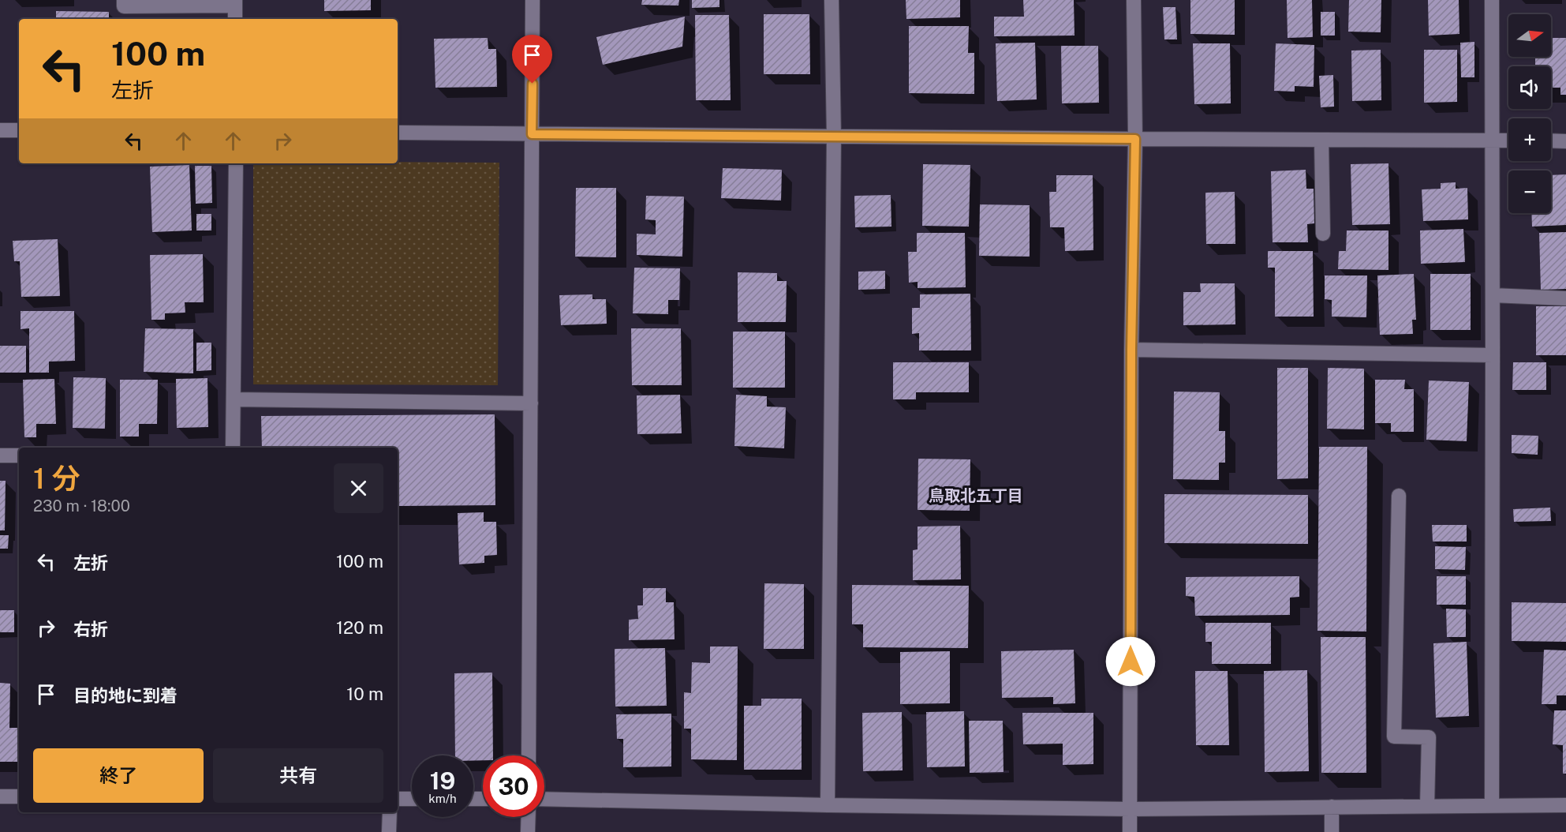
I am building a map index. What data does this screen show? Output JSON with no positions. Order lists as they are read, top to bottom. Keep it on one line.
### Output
{"districts":["鳥取北五丁目"],"north":"right","page":{"map_buttons":["+","−"],"turn":["100 m","左折"],"heading":["1 分","230 m · 18:00"],"list":[{"name":"左折","value":"100 m"},{"name":"右折","value":"120 m"},{"name":"目的地に到着","value":"10 m"}],"buttons":["終了","共有"],"speed":"19 km/h","limit":"30"}}
